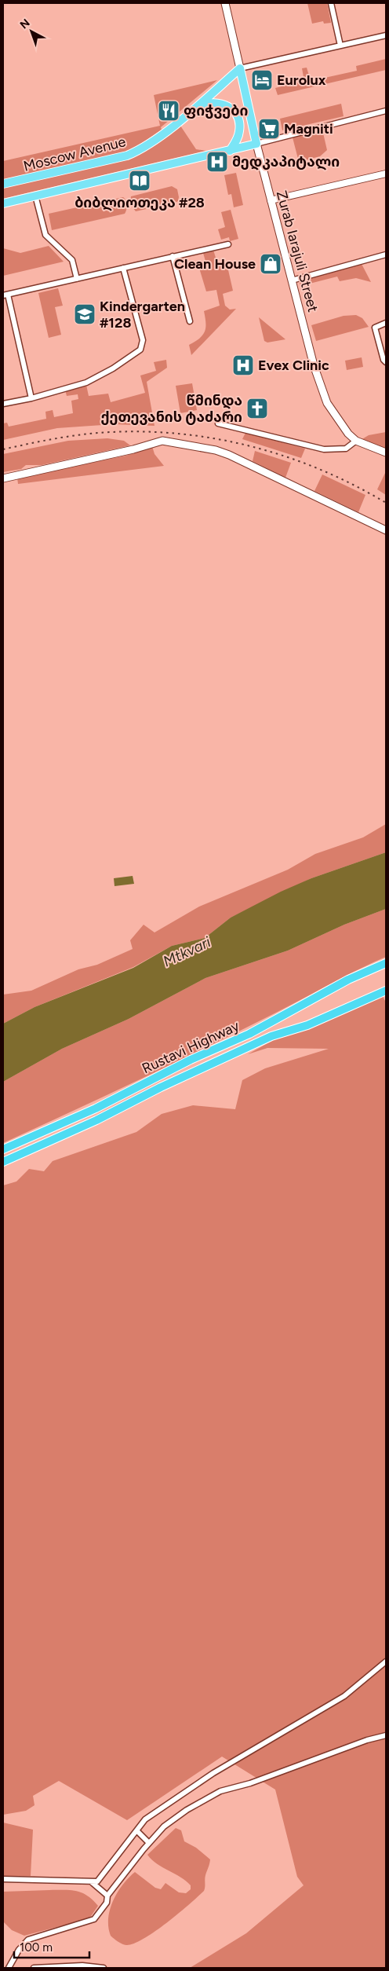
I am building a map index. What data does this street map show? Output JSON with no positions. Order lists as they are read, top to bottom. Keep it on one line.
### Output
{"streets":{"highway":["Rustavi Highway"],"main road":["Moscow Avenue","Zurab Iarajuli Street"]},"crossings":[["Moscow Avenue","Zurab Iarajuli Street"]],"water":["Mtkvari"],"places":{"hotel":["Eurolux"],"restaurant":["ფიჭვები"],"supermarket":["Magniti"],"hospital":["მედკაპიტალი","Evex Clinic"],"library":["ბიბლიოთეკა #28"],"shop":["Clean House"],"school or university":["Kindergarten #128"],"church":["წმინდა ქეთევანის ტაძარი"]},"scale_bar":"100 m","north":"top left"}
